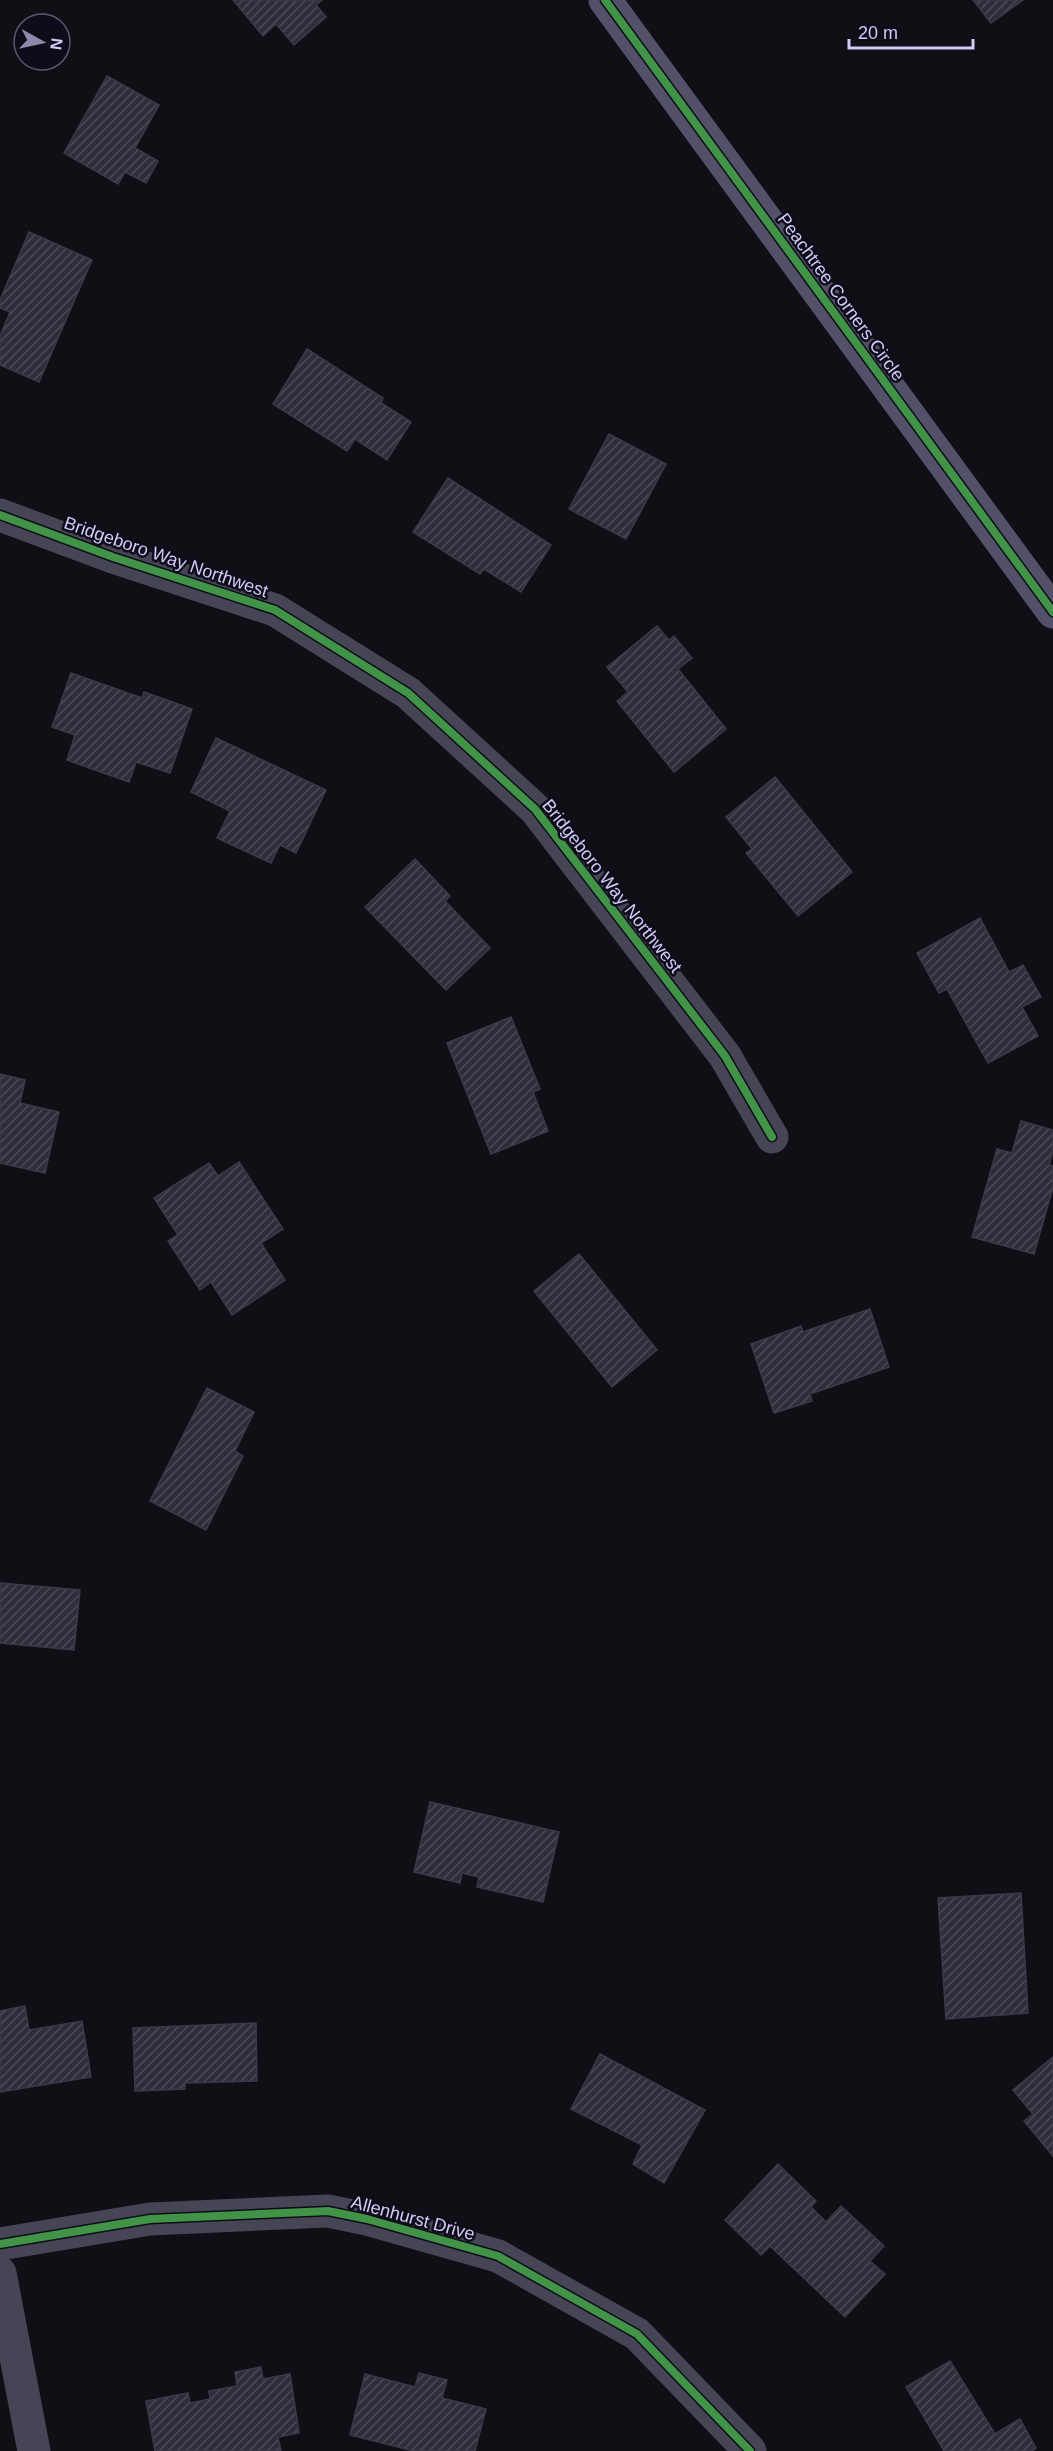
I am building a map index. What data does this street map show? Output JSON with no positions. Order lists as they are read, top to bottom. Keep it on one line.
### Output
{"streets":{"street":["Peachtree Corners Circle","Bridgeboro Way Northwest","Allenhurst Drive"]},"scale_bar":"20 m","north":"right"}
